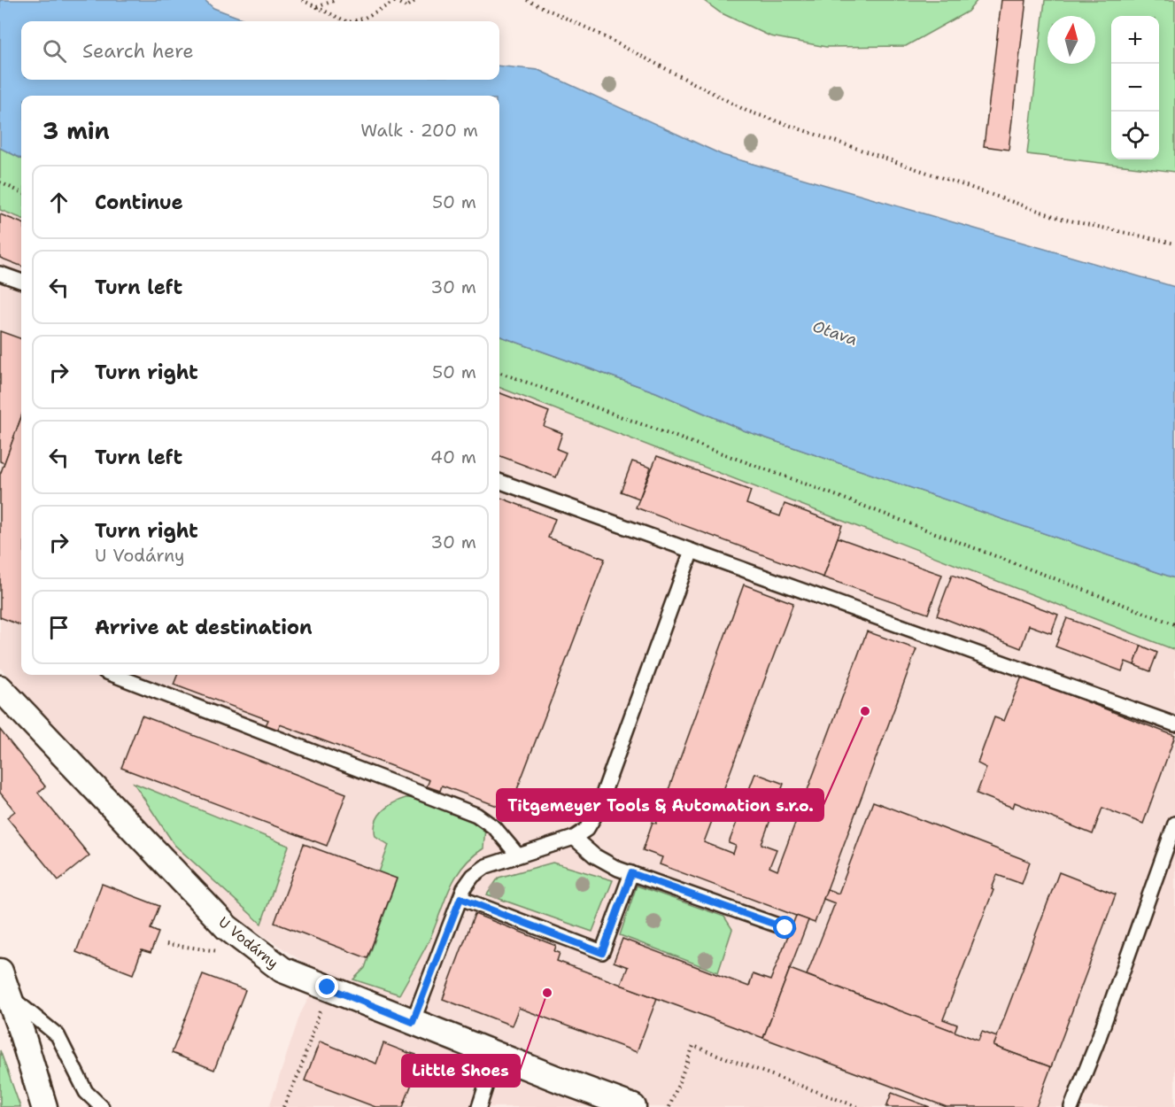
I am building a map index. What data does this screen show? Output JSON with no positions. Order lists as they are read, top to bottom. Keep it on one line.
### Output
{"streets":{"street":["U Vodárny"]},"water":["Otava"],"places":["Titgemeyer Tools & Automation s.r.o.","Little Shoes"],"north":"top","page":{"map_buttons":["+","−"],"search":"Search here","heading":["3 min","Walk · 200 m"],"list":[["Continue","50 m"],["Turn left","30 m"],["Turn right","50 m"],["Turn left","40 m"],["Turn right","U Vodárny","30 m"],"Arrive at destination"]}}
